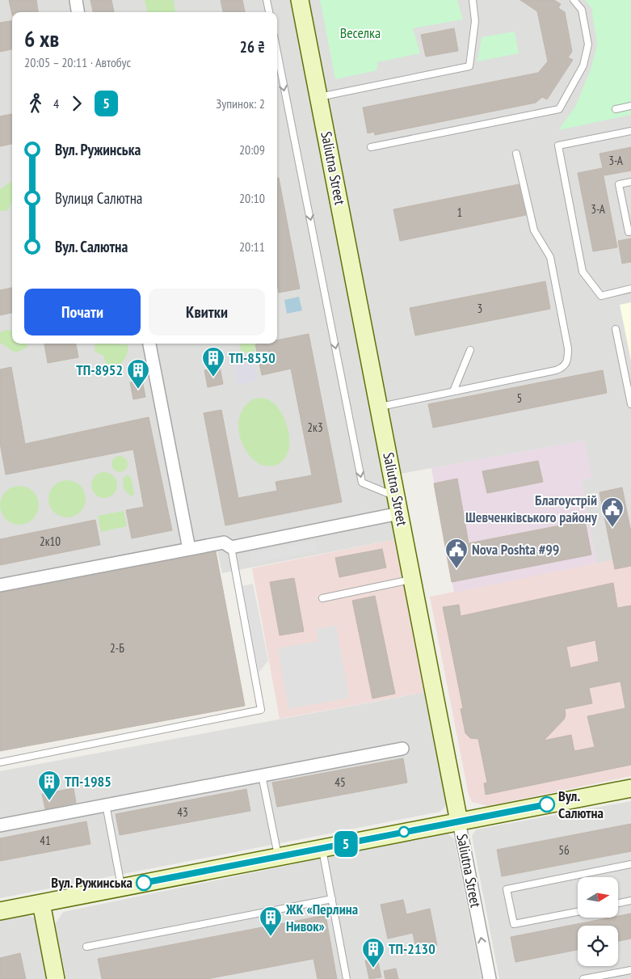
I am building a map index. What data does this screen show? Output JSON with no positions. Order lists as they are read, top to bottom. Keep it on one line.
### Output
{"streets":{"street":["Saliutna Street"]},"parks":["Веселка"],"places":{"building":["ТП-8550","ТП-8952","ТП-1985","ЖК «Перлина Нивок»","ТП-2130"],"public building":["Благоустрій Шевченківського району","Nova Poshta #99"],"other":["Вул. Салютна","Вул. Ружинська"]},"lines":["bus line 5"],"house_numbers":["3-А","3-А","1","3","5","2к3","2к10","2-Б","45","43","41","56"],"north":"right","page":{"on_map":"5","heading":["6 хв","20:05 – 20:11 · Автобус","26 ₴"],"legs":["4","5","Зупинок: 2"],"list":[{"name":"Вул. Ружинська","value":"20:09"},{"name":"Вулиця Салютна","value":"20:10"},{"name":"Вул. Салютна","value":"20:11"}],"buttons":["Почати","Квитки"]}}
